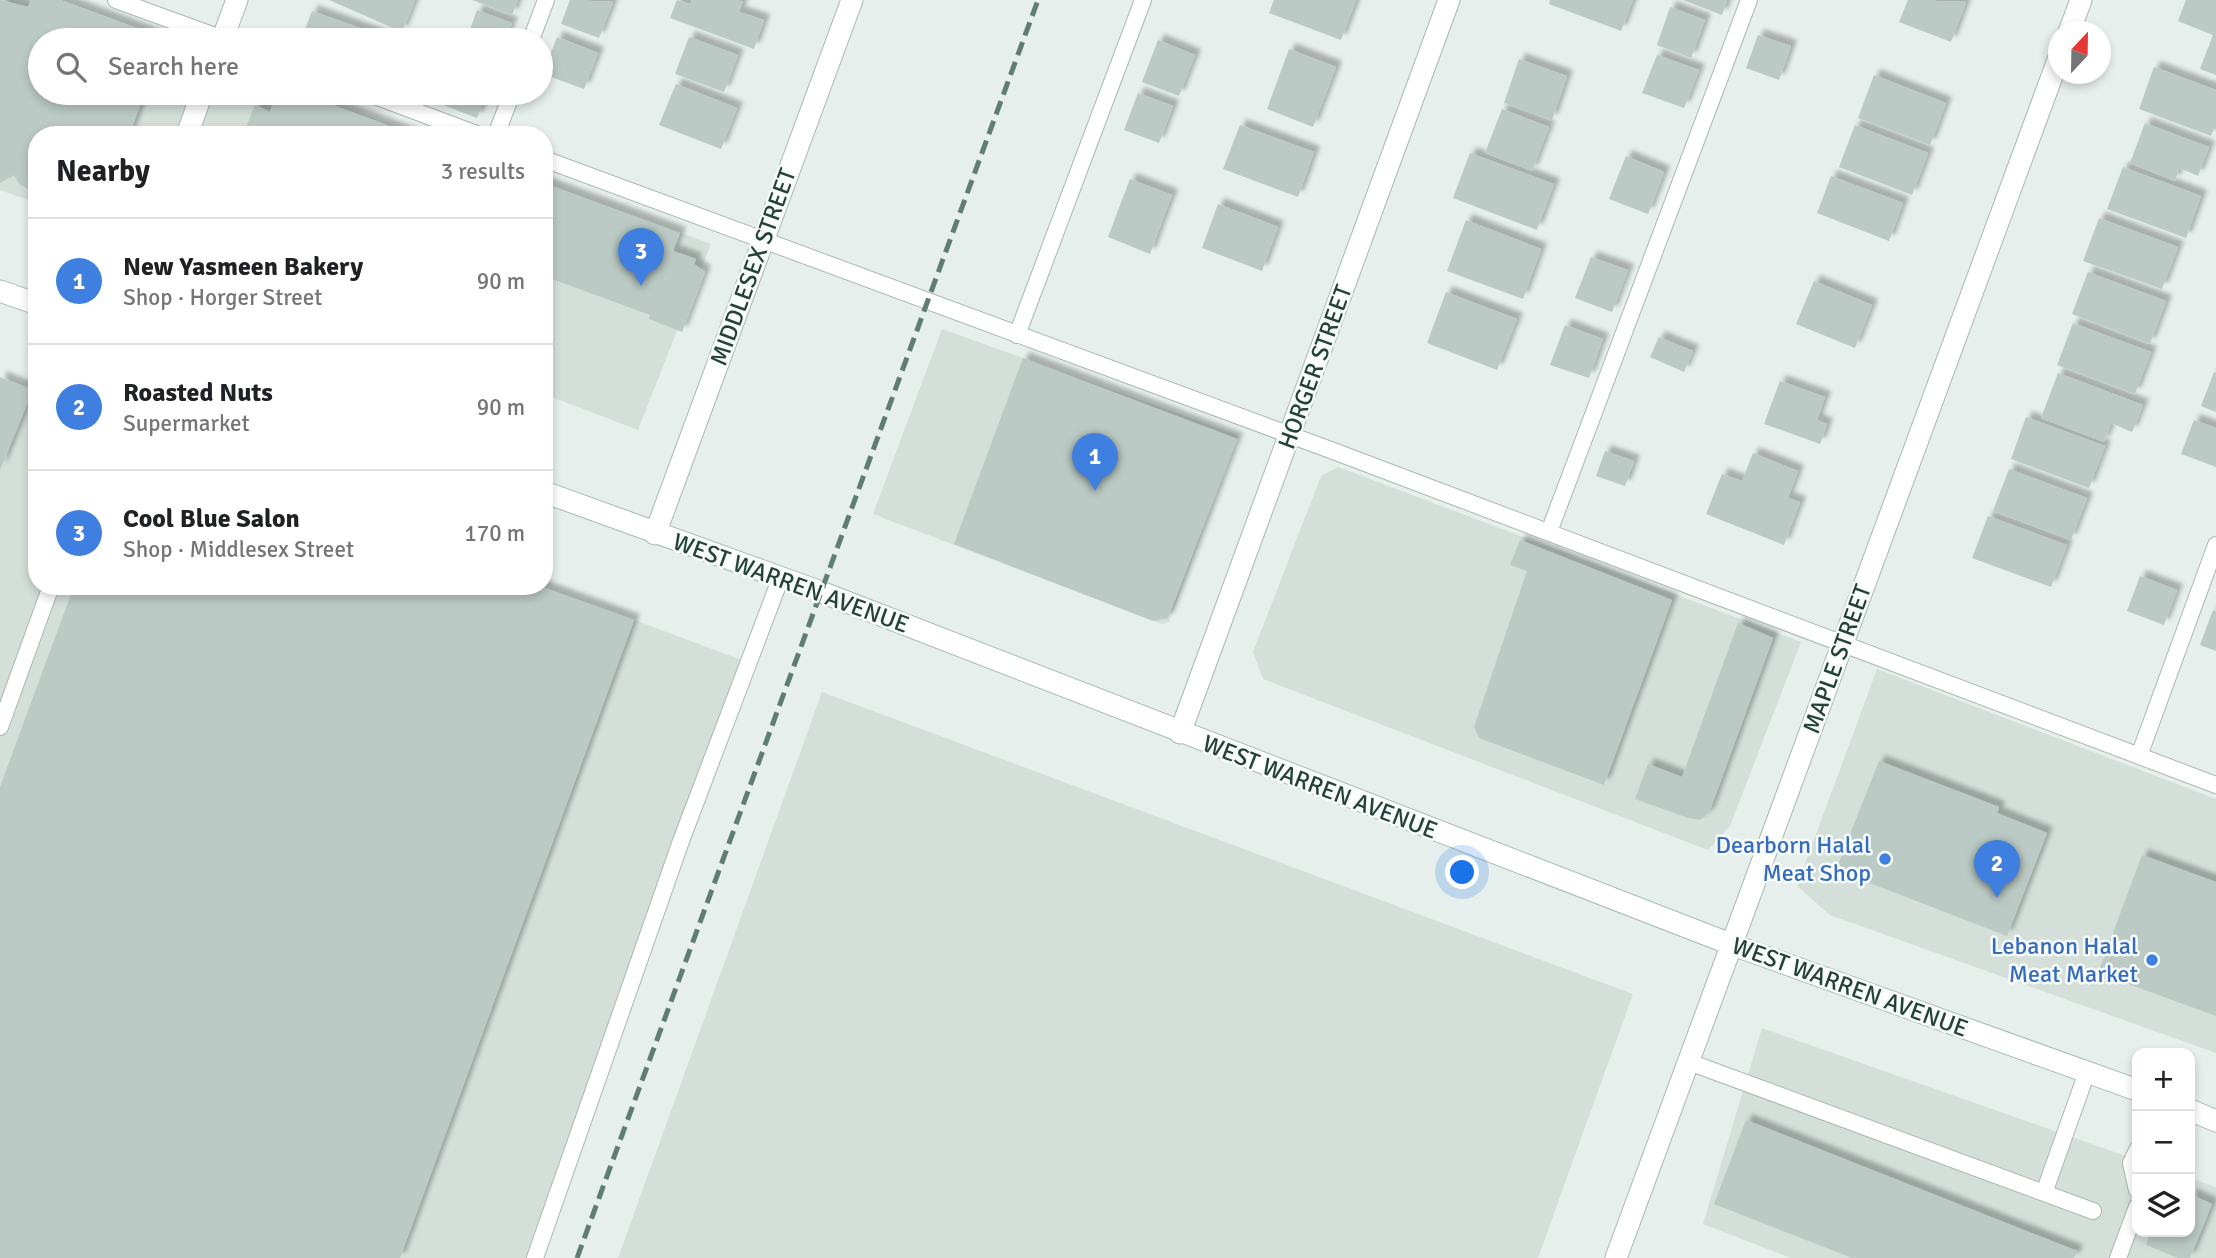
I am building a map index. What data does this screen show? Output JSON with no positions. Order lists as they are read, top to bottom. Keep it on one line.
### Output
{"streets":{"street":["MIDDLESEX STREET","HORGER STREET","WEST WARREN AVENUE","MAPLE STREET"]},"crossings":[["MIDDLESEX STREET","WEST WARREN AVENUE"],["HORGER STREET","WEST WARREN AVENUE"],["WEST WARREN AVENUE","MAPLE STREET"]],"places":["Dearborn Halal Meat Shop","Lebanon Halal Meat Market"],"north":"top","page":{"search":"Search here","heading":["Nearby","3 results"],"list":[{"mark":"1","name":"New Yasmeen Bakery","note":"Shop · Horger Street","value":"90 m"},{"mark":"2","name":"Roasted Nuts","note":"Supermarket","value":"90 m"},{"mark":"3","name":"Cool Blue Salon","note":"Shop · Middlesex Street","value":"170 m"}],"pins":["3","1","2"],"map_buttons":["+","−"]}}
